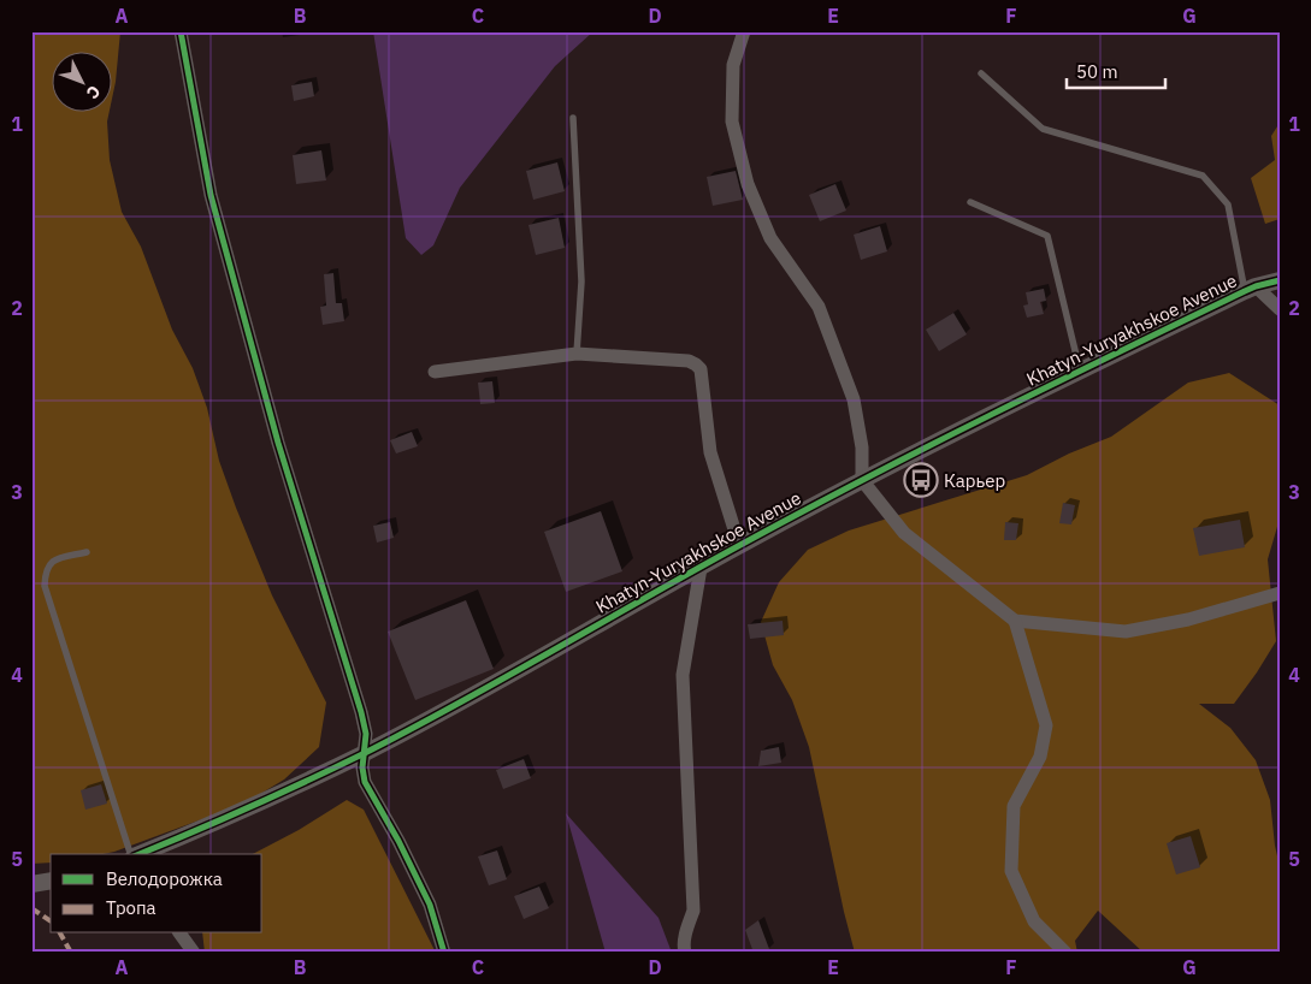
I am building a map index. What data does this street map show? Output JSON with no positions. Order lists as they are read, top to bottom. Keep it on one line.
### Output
{"streets":{"street":["Khatyn-Yuryakhskoe Avenue"]},"places":{"bus stop":["Карьер"]},"legend":["Велодорожка","Тропа"],"scale_bar":"50 m","north":"bottom right","grid":{"columns":["A","B","C","D","E","F","G"],"rows":["1","2","3","4","5"]}}
